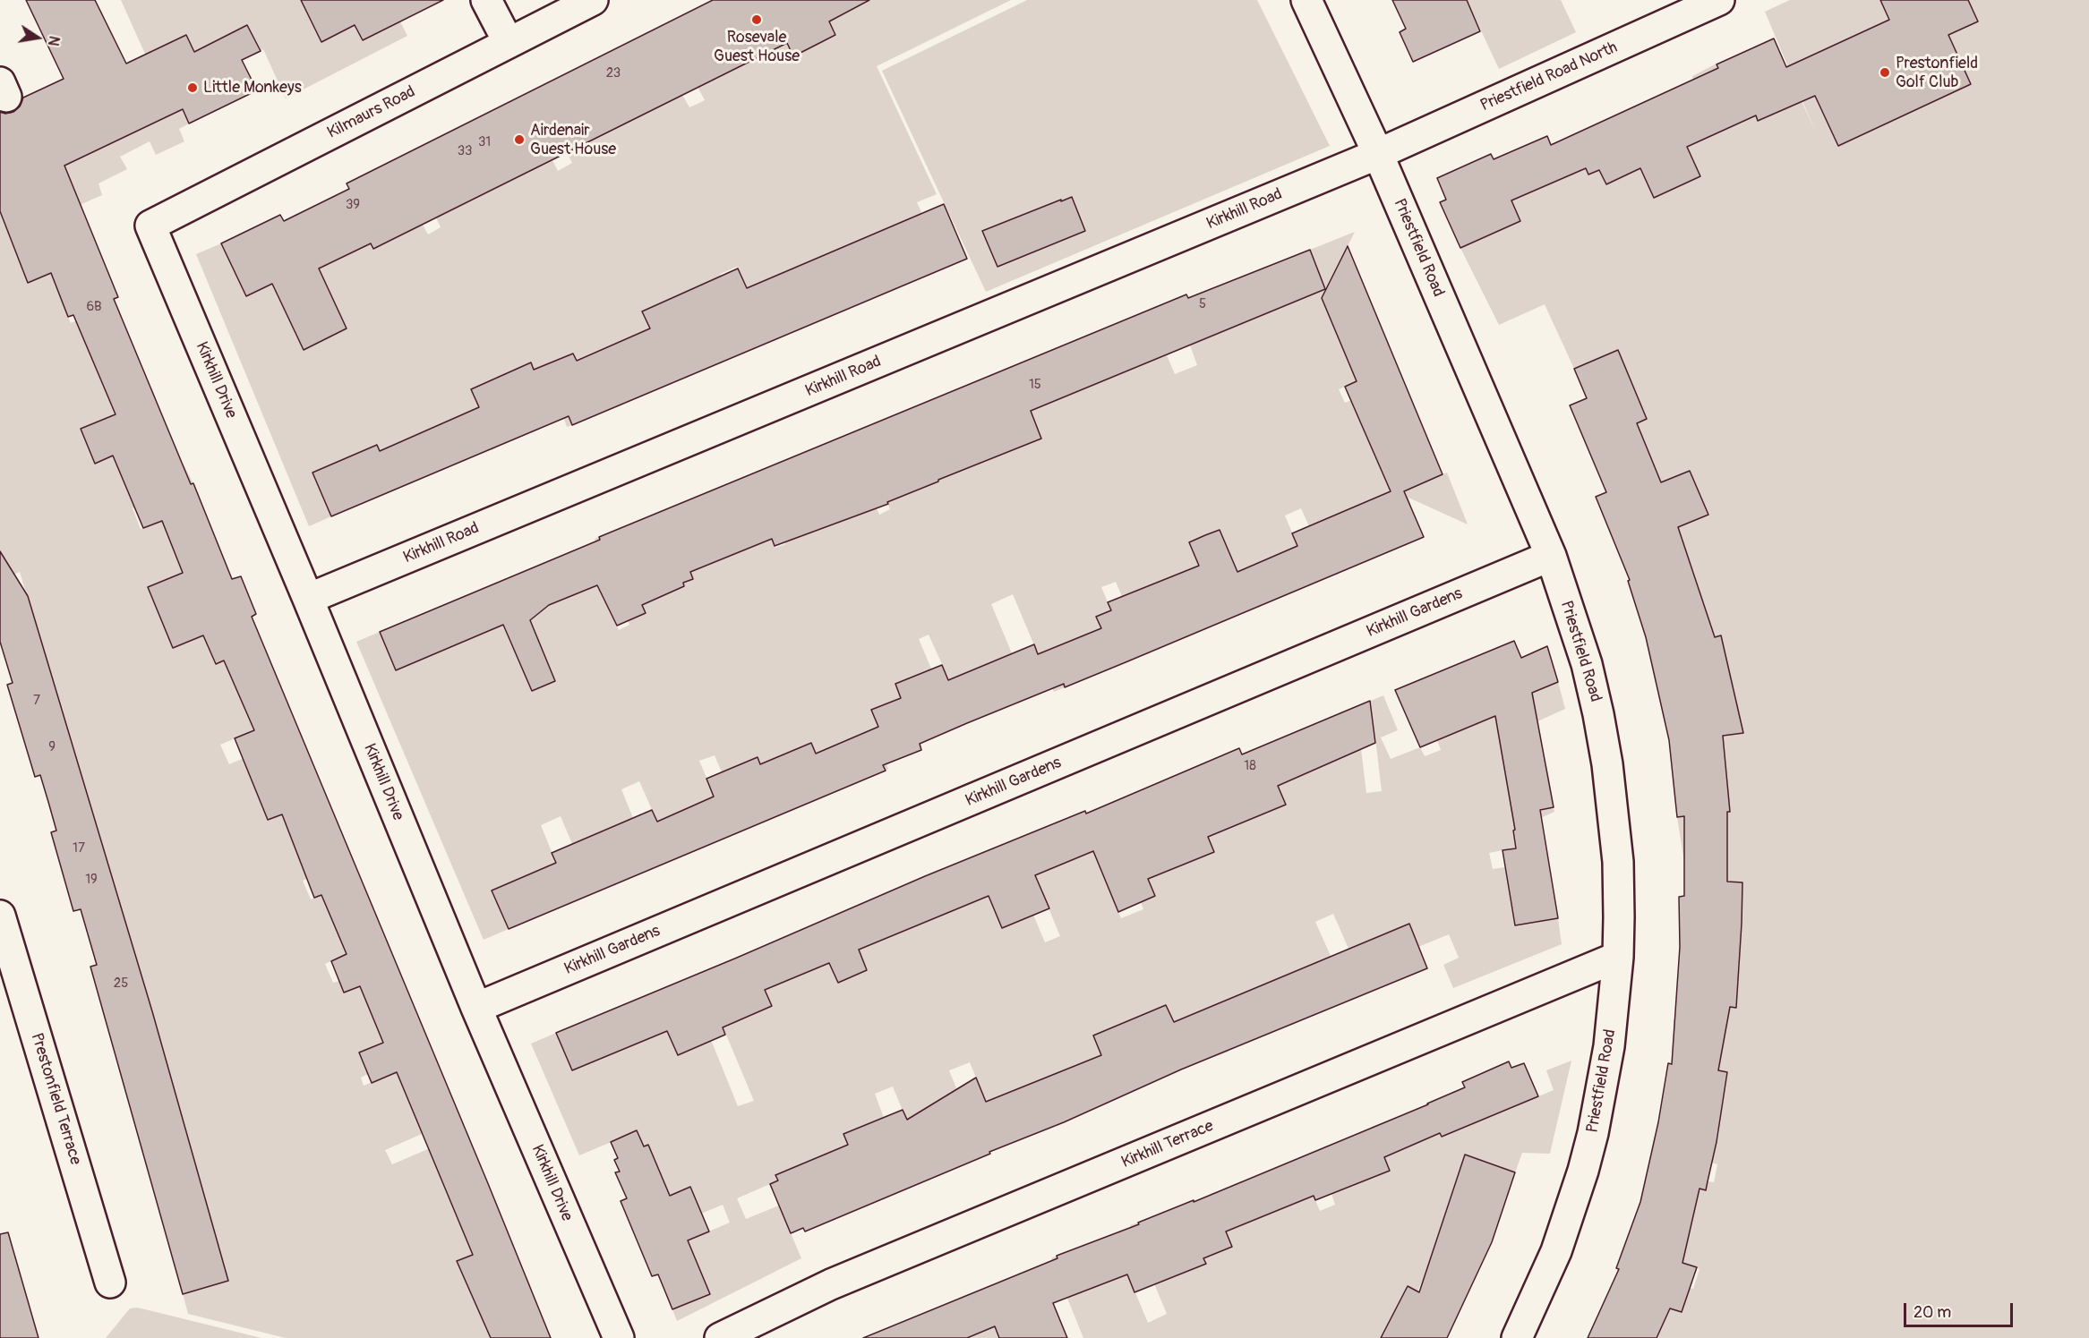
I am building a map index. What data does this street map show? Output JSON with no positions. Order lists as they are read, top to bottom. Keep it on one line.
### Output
{"streets":{"street":["Priestfield Road North","Kilmaurs Road","Kirkhill Road","Priestfield Road","Kirkhill Drive","Kirkhill Gardens","Prestonfield Terrace","Kirkhill Terrace"]},"crossings":[["Priestfield Road North","Kirkhill Road"],["Priestfield Road North","Priestfield Road"],["Kilmaurs Road","Kirkhill Drive"],["Kirkhill Road","Priestfield Road"],["Kirkhill Road","Kirkhill Drive"],["Priestfield Road","Kirkhill Gardens"],["Priestfield Road","Kirkhill Terrace"],["Kirkhill Drive","Kirkhill Gardens"]],"places":["Rosevale Guest House","Prestonfield Golf Club","Little Monkeys","Airdenair Guest House"],"house_numbers":["23","31","33","39","5","6B","15","7","9","18","17","19","25"],"scale_bar":"20 m","north":"right"}
